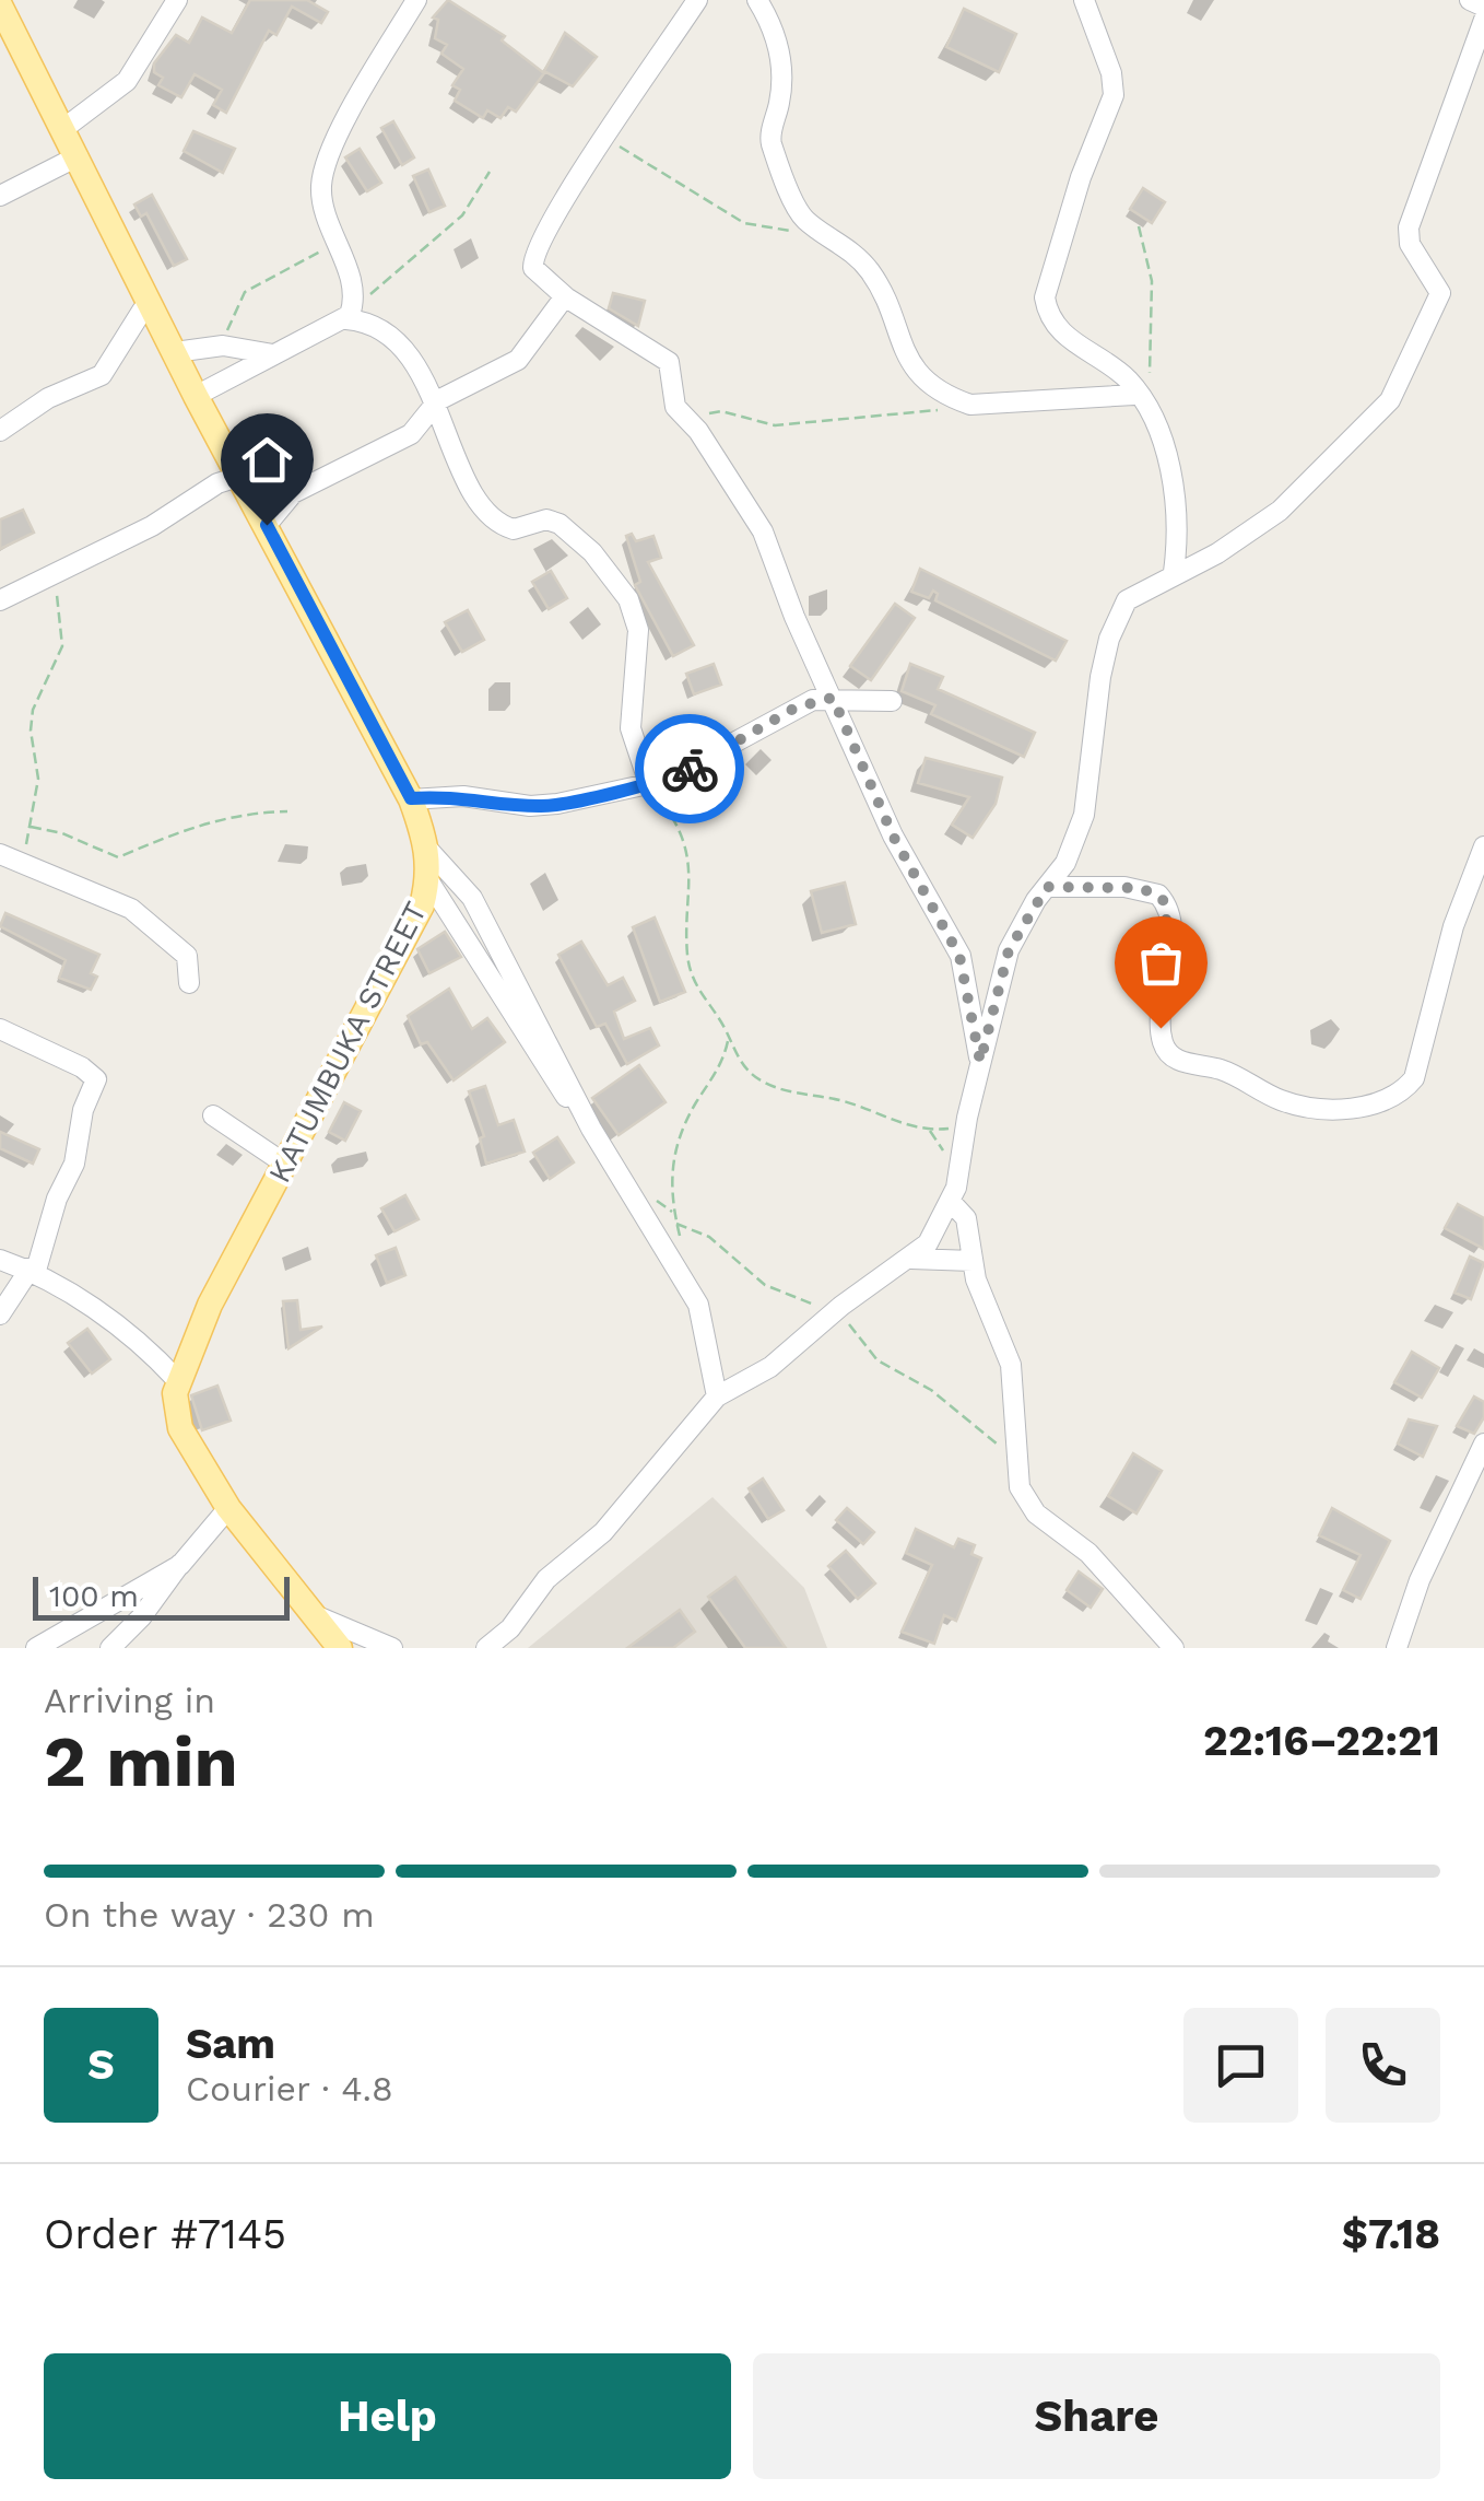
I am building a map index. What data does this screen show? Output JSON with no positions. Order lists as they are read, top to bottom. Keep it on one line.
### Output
{"streets":{"main road":["KATUMBUKA STREET"]},"scale_bar":"100 m","page":{"scale":"100 m","heading":["2 min","Arriving in","22:16–22:21"],"panel":["Sam","Courier · 4.8","Order #7145","$7.18"],"bar":"On the way · 230 m","round":"S","buttons":["Help","Share"]}}
